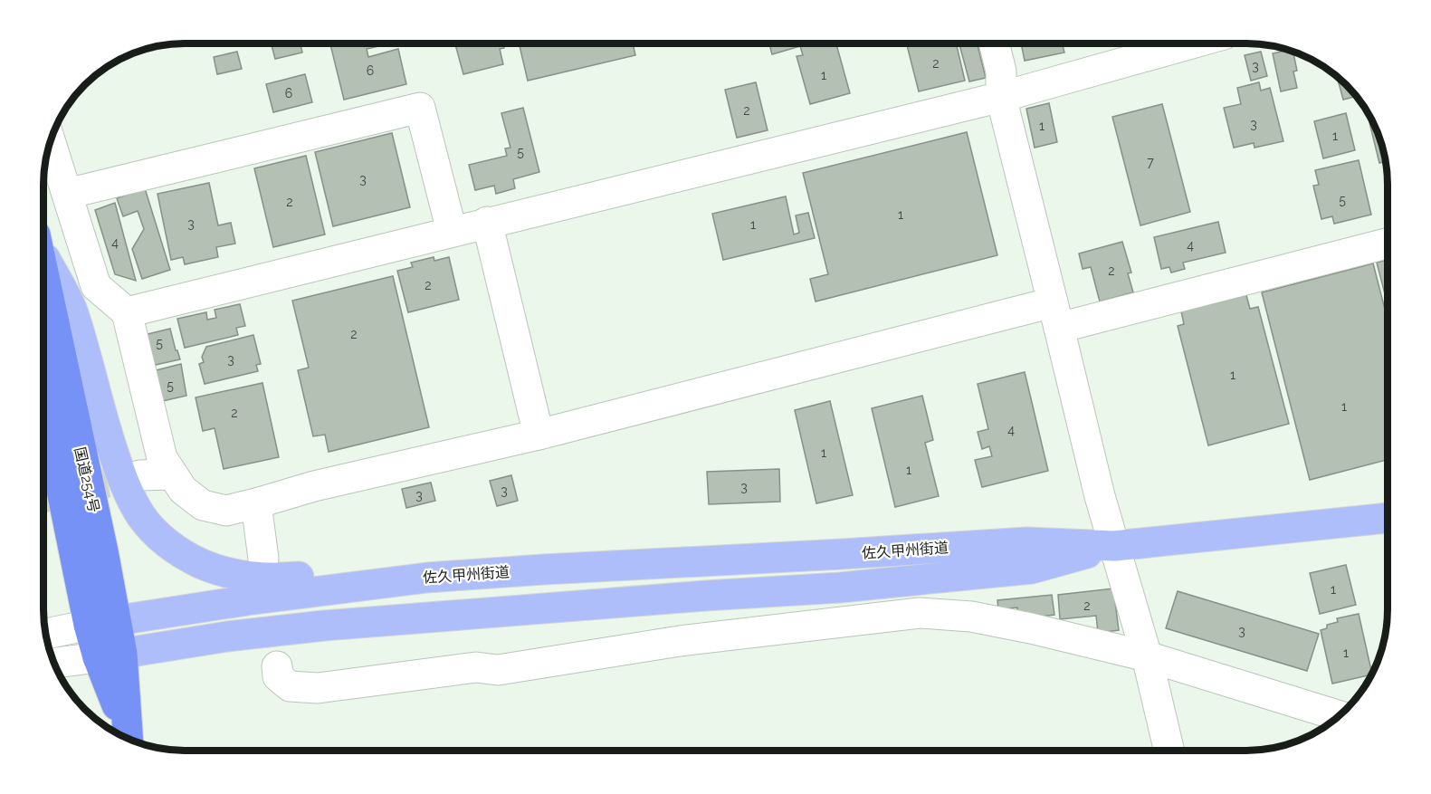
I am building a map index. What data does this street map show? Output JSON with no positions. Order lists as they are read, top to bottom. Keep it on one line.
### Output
{"streets":{"highway":["国道254号"],"main road":["佐久甲州街道"]},"crossings":[["国道254号","佐久甲州街道"]],"house_numbers":["2","3","6","1","6","2","3","1","1","5","7","3","5","2","1","3","1","4","4","2","2","2","5","3","1","5","1","2","4","1","1","3","3","3","1","2","3","1"]}
